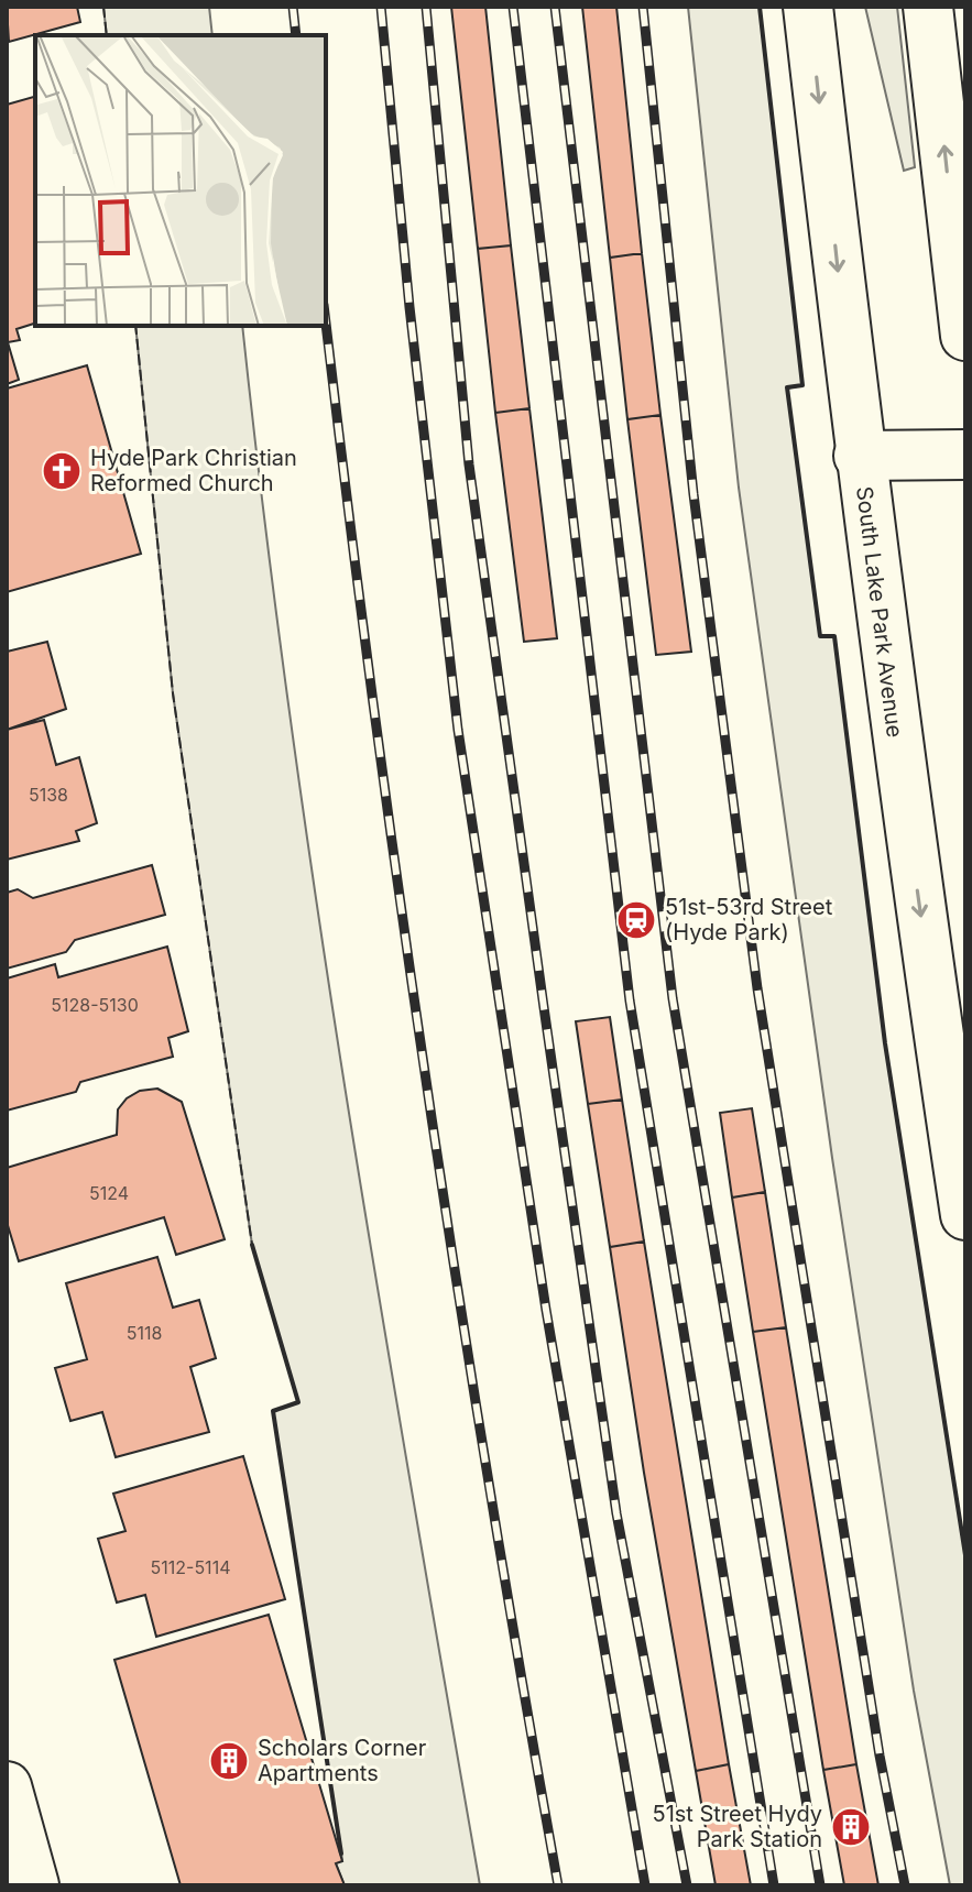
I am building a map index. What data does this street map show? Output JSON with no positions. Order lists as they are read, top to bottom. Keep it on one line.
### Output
{"streets":{"main road":["South Lake Park Avenue"]},"one_way":["South Lake Park Avenue"],"places":{"church":["Hyde Park Christian Reformed Church"],"station":["51st-53rd Street (Hyde Park)"],"building":["Scholars Corner Apartments","51st Street Hydy Park Station"]},"house_numbers":["5138","5128-5130","5124","5118","5112-5114"]}
